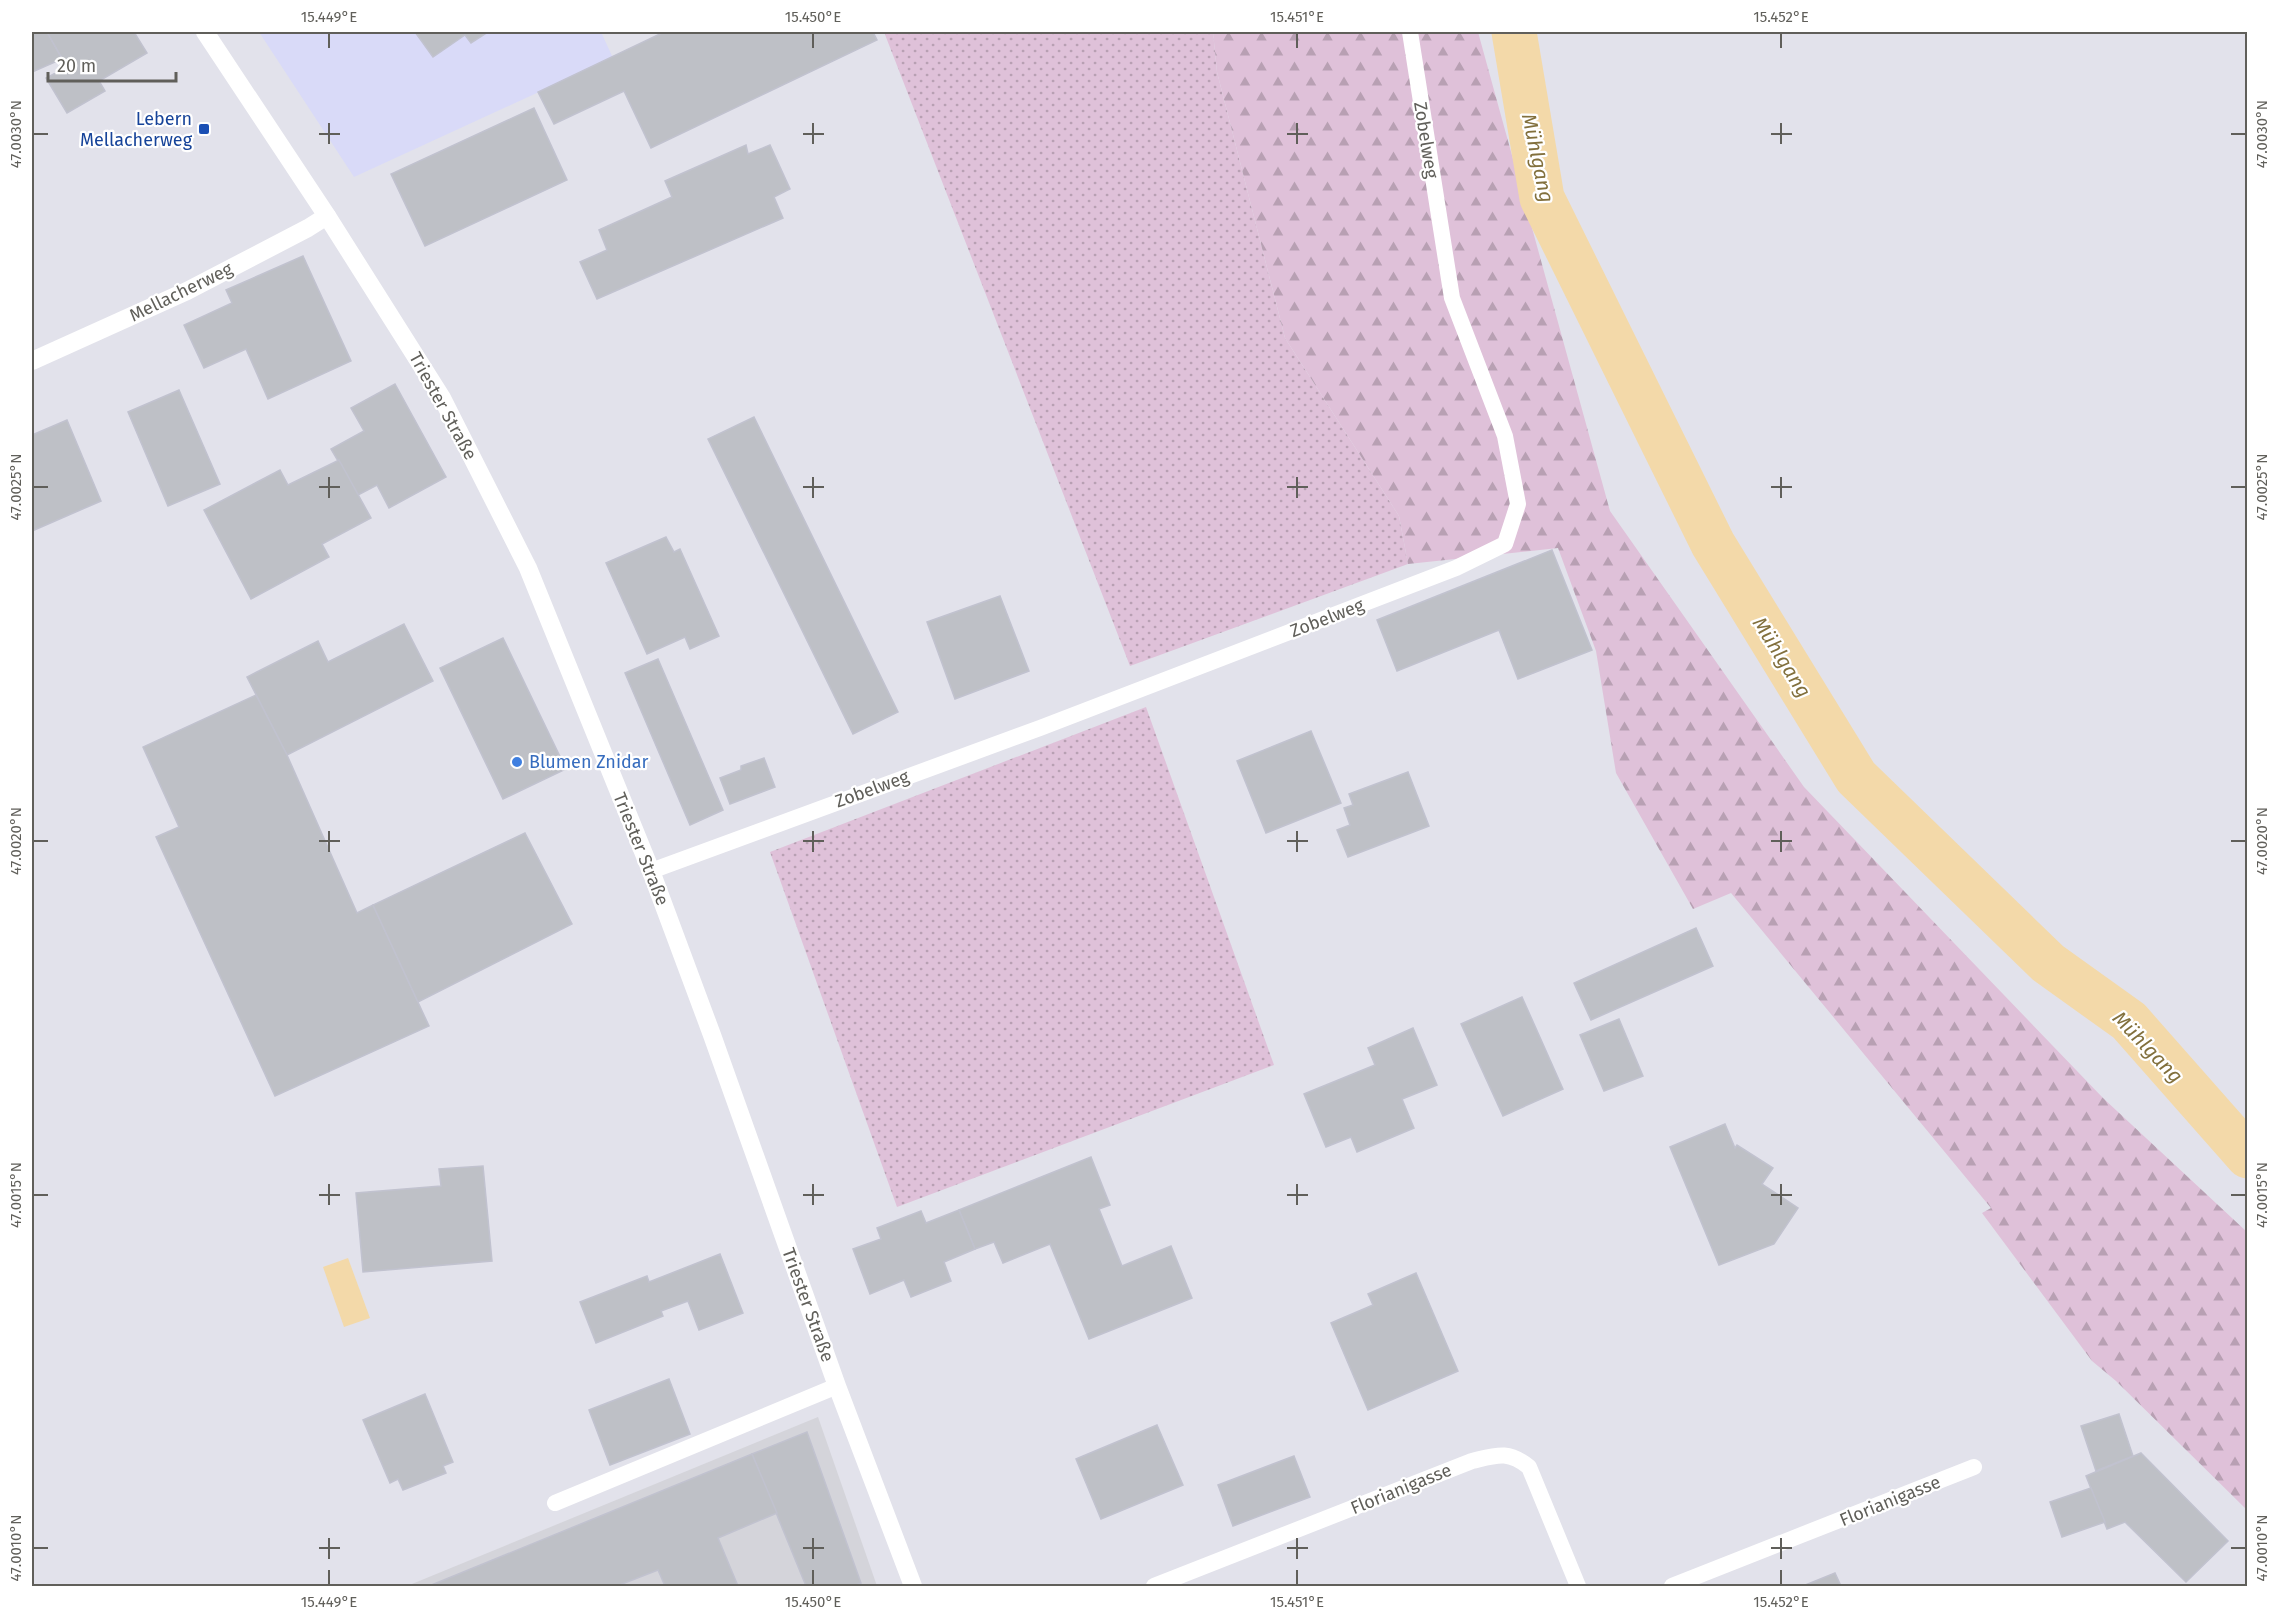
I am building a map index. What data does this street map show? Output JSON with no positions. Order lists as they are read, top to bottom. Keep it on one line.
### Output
{"streets":{"main road":["Mellacherweg","Triester Straße"],"lane":["Zobelweg","Florianigasse"]},"crossings":[["Zobelweg","Triester Straße"],["Mellacherweg","Triester Straße"]],"water":["Mühlgang"],"places":{"transit":["Lebern Mellacherweg"],"other":["Blumen Znidar"]},"scale_bar":"20 m","coordinates":["15.449°E","15.450°E","15.451°E","15.452°E","47.0030°N","47.0025°N","47.0020°N","47.0015°N","47.0010°N"]}
